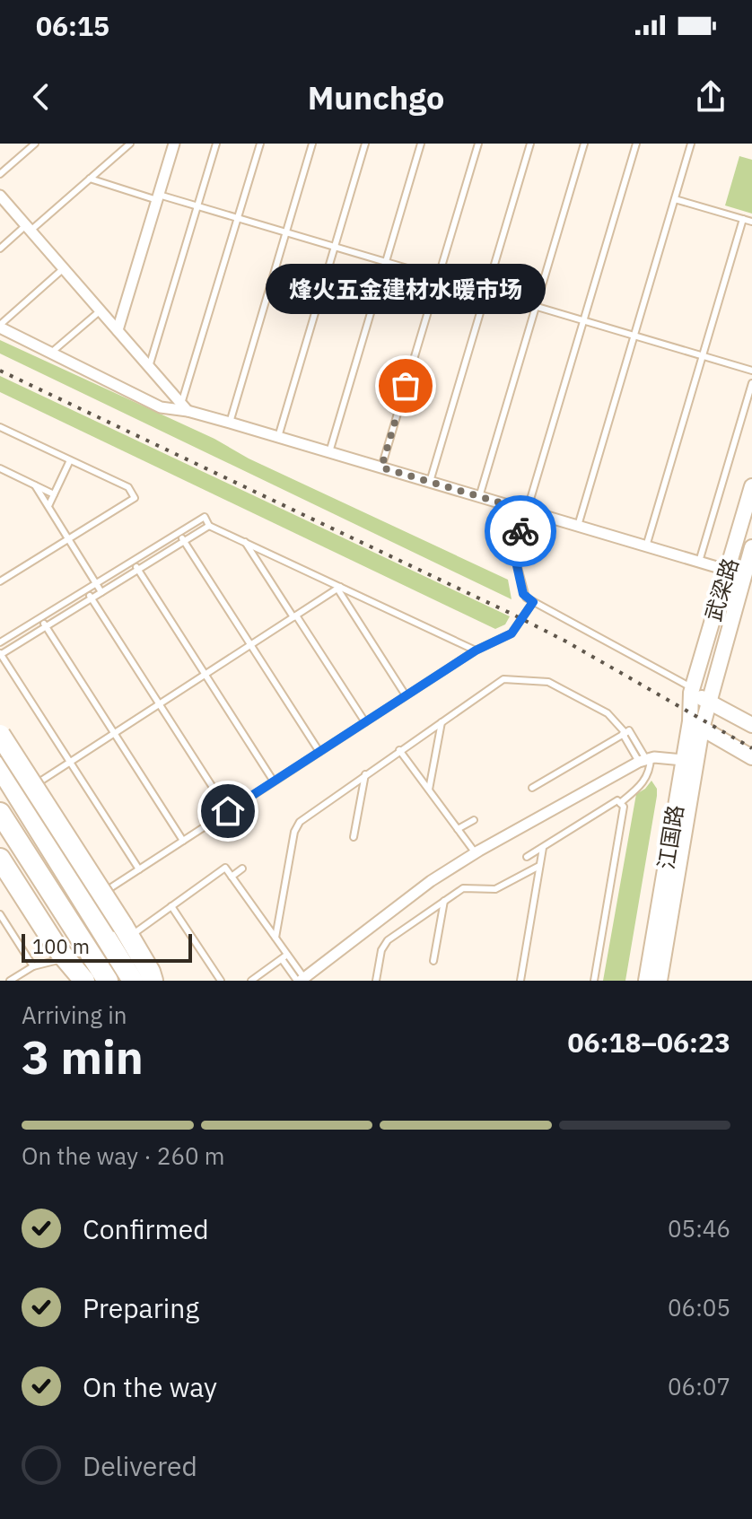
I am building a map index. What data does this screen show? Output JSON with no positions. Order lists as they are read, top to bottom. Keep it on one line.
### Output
{"streets":{"main road":["武梁路","江国路"]},"crossings":[["武梁路","江国路"]],"places":["烽火五金建材水暖市场"],"scale_bar":"100 m","page":{"status":"06:15","header":"Munchgo","bubble":"烽火五金建材水暖市场","scale":"100 m","heading":["3 min","Arriving in","06:18–06:23"],"bar":"On the way · 260 m","list":[["Confirmed","05:46"],["Preparing","06:05"],["On the way","06:07"],"Delivered"]}}
